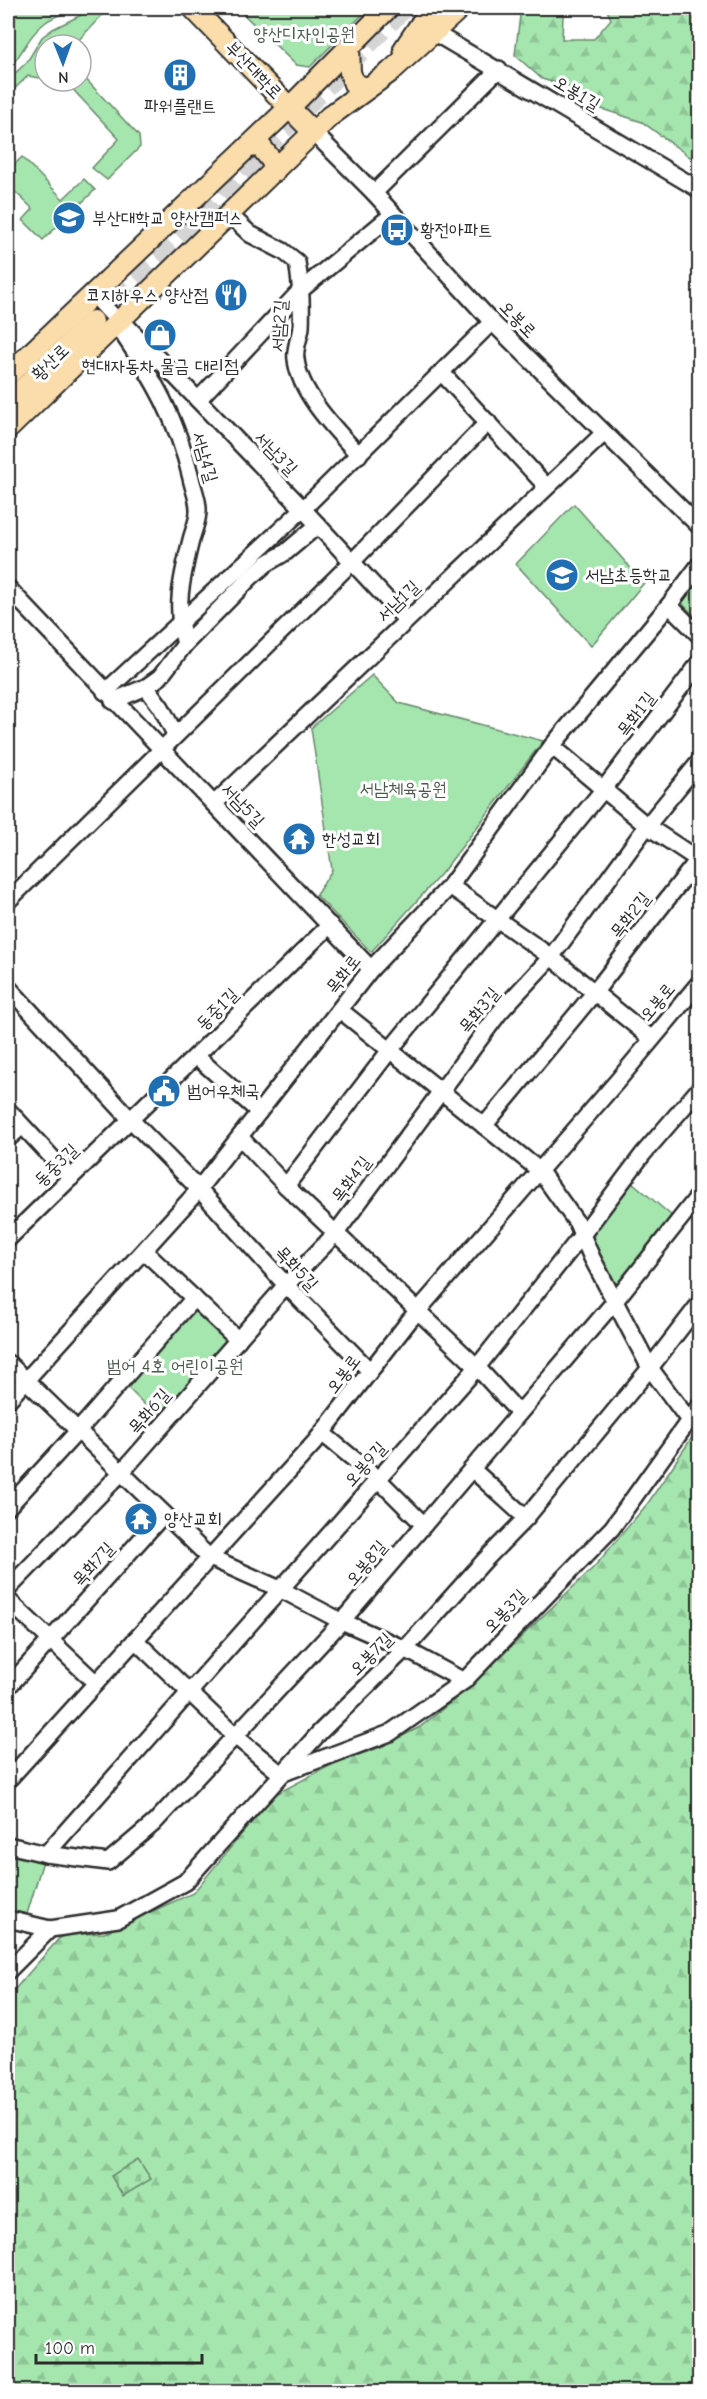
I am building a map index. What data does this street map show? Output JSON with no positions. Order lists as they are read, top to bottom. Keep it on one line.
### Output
{"streets":{"main road":["부산대학로","황산로"],"street":["오봉1길","오봉로","서남2길","서남3길","서남4길","서남1길","목화1길","서남5길","목화2길","목화로","동중1길","목화3길","동중3길","목화4길","목화5길","목화6길","오봉9길","오봉8길","목화7길","오봉3길","오봉7길"]},"crossings":[["부산대학로","오봉로"],["오봉로","서남1길"],["오봉로","목화5길"],["황산로","서남3길"],["황산로","서남4길"],["서남3길","서남4길"],["서남3길","서남1길"],["서남1길","서남5길"],["목화1길","목화2길"],["서남5길","목화로"],["서남5길","동중1길"],["목화2길","목화로"],["목화로","목화5길"],["동중1길","동중3길"],["목화3길","목화4길"],["목화4길","목화5길"],["목화4길","목화6길"],["목화5길","목화6길"],["오봉9길","오봉8길"],["오봉3길","오봉7길"]],"parks":["양산디자인공원","서남체육공원","범어 4호 어린이공원"],"places":{"building":["파워플랜트"],"school or university":["부산대학교 양산캠퍼스","서남초등학교"],"bus stop":["황전아파트"],"restaurant":["코지하우스 양산점"],"shop":["현대자동차 물금 대리점"],"temple":["한성교회","양산교회"],"public building":["범어우체국"]},"scale_bar":"100 m","north":"bottom"}
